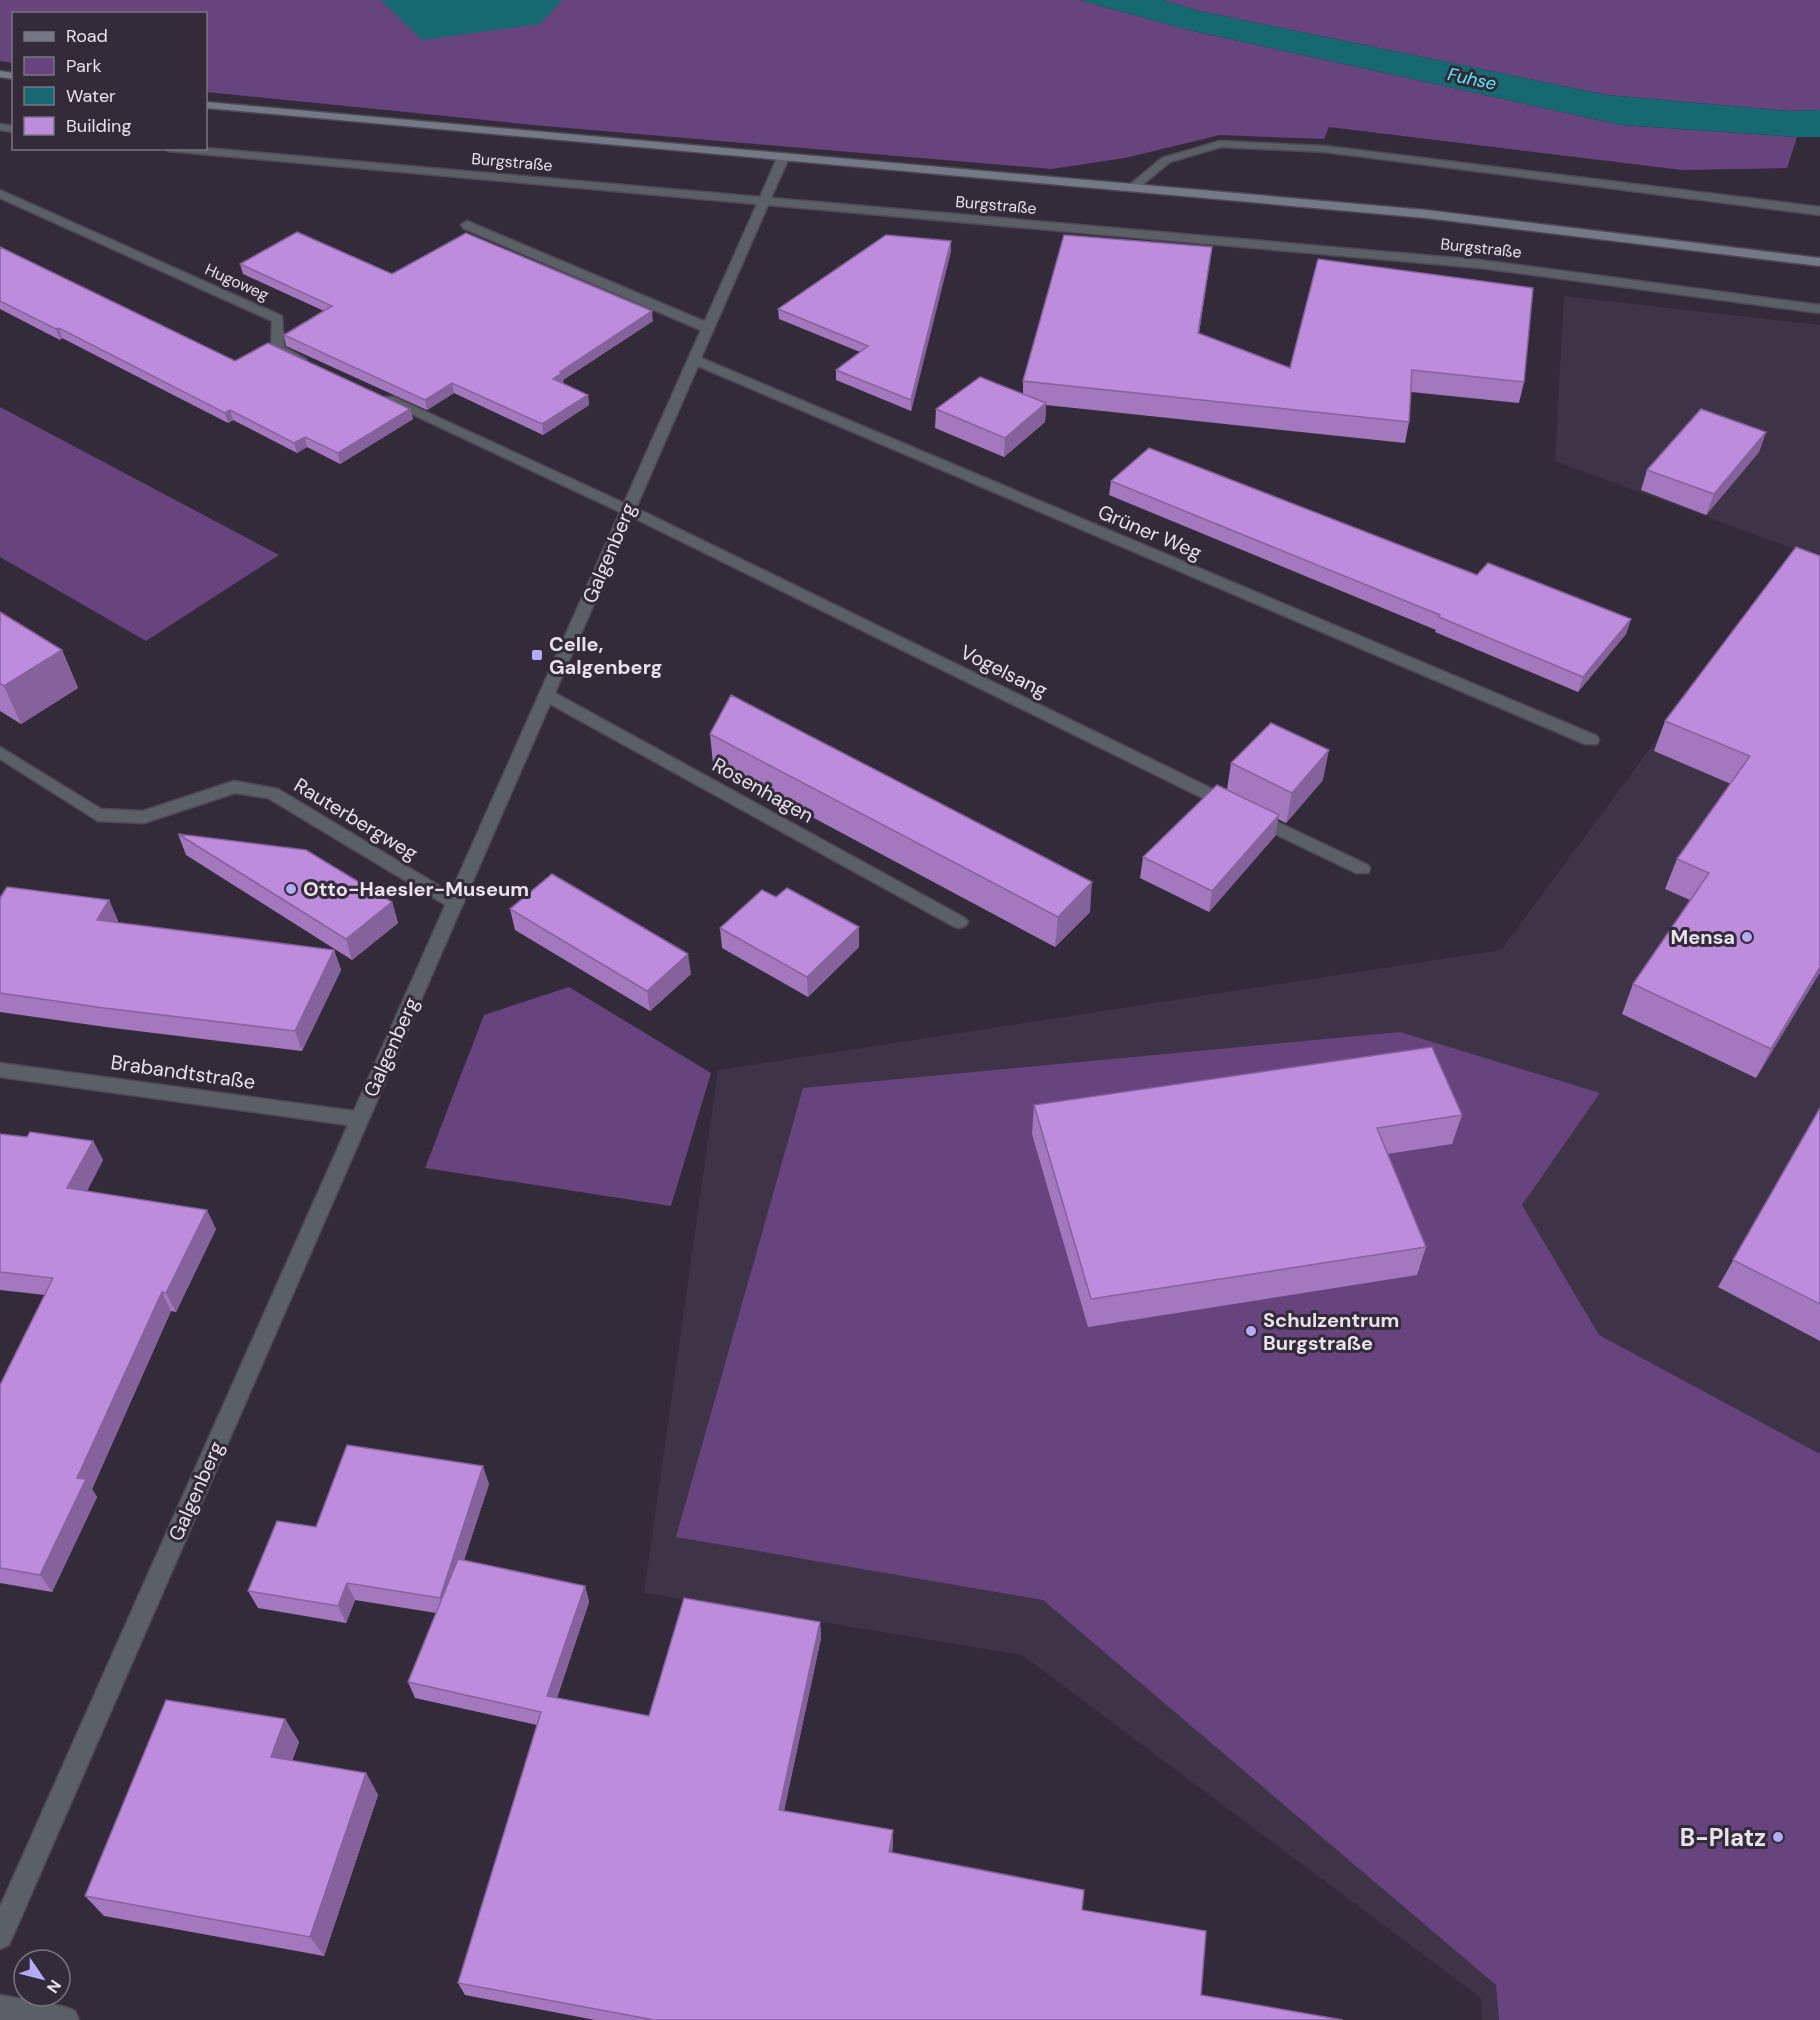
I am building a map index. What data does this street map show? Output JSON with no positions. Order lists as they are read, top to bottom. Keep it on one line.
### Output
{"streets":{"street":["Burgstraße","Hugoweg","Grüner Weg","Galgenberg","Vogelsang","Rosenhagen","Rauterbergweg","Brabandtstraße"]},"crossings":[["Burgstraße","Galgenberg"],["Grüner Weg","Galgenberg"],["Galgenberg","Vogelsang"],["Galgenberg","Rosenhagen"],["Galgenberg","Rauterbergweg"],["Galgenberg","Brabandtstraße"]],"water":["Fuhse"],"places":{"transit":["Celle, Galgenberg"],"other":["Otto-Haesler-Museum","Mensa","Schulzentrum Burgstraße","B-Platz"]},"legend":["Road","Park","Water","Building"],"north":"bottom right"}
